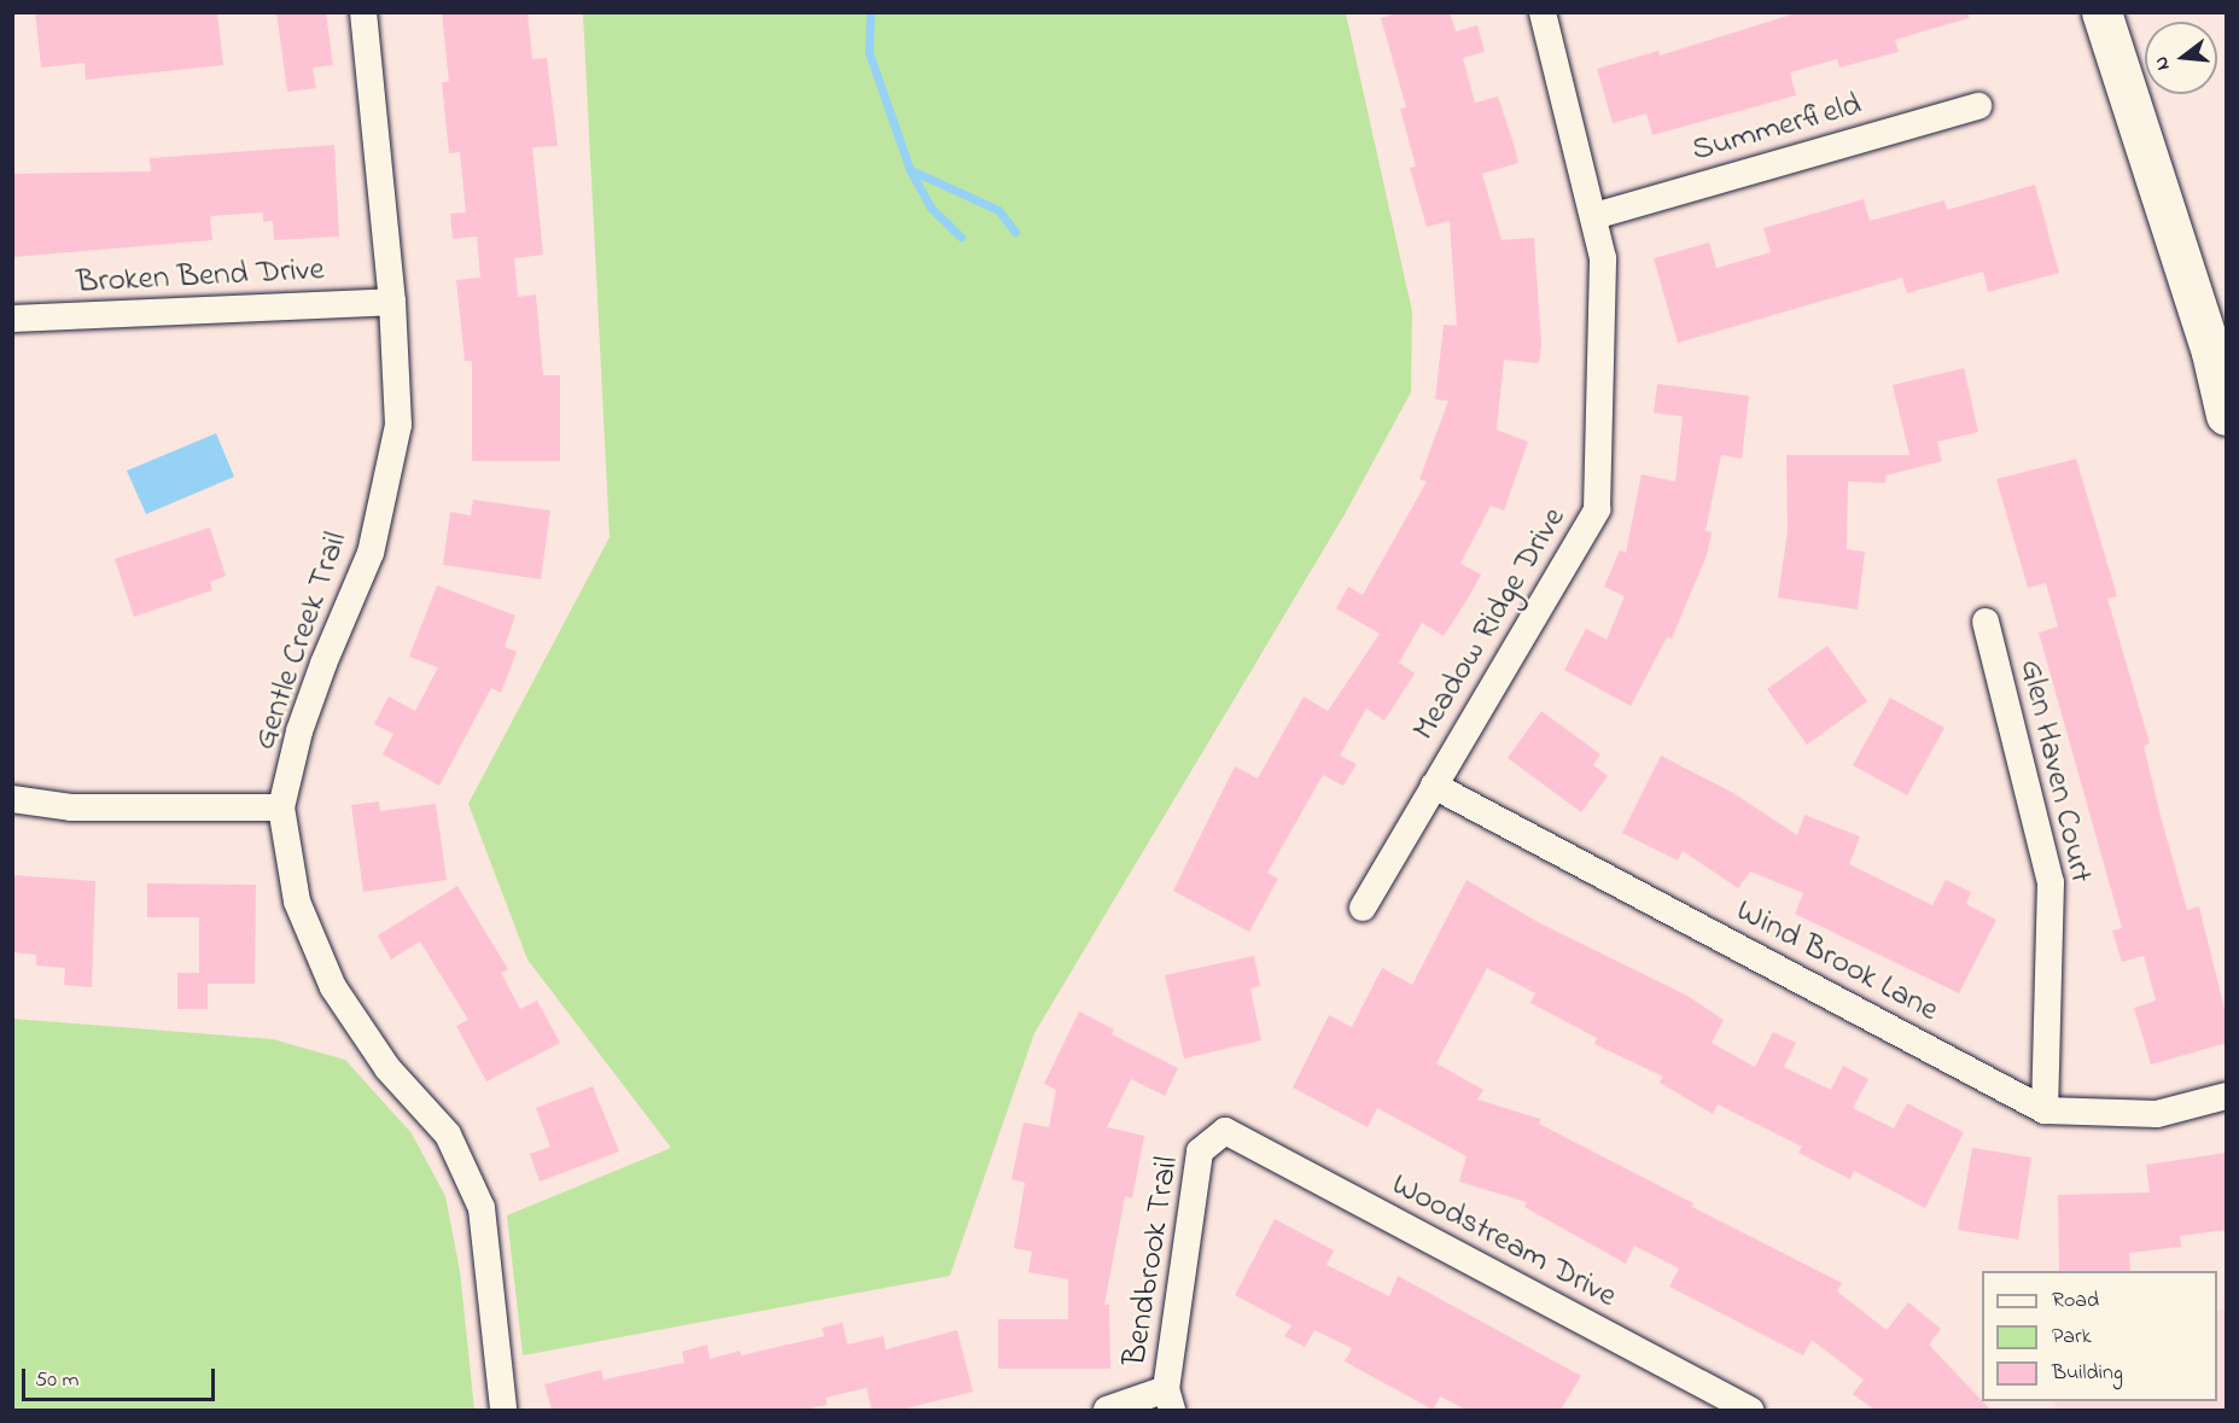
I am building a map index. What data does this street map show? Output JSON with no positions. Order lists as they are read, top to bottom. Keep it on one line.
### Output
{"streets":{"street":["Summerfield","Broken Bend Drive","Meadow Ridge Drive","Gentle Creek Trail","Glen Haven Court","Wind Brook Lane","Woodstream Drive","Bendbrook Trail"]},"crossings":[["Summerfield","Meadow Ridge Drive"],["Broken Bend Drive","Gentle Creek Trail"],["Meadow Ridge Drive","Wind Brook Lane"],["Glen Haven Court","Wind Brook Lane"],["Woodstream Drive","Bendbrook Trail"]],"legend":["Road","Park","Building"],"scale_bar":"50 m","north":"left"}
